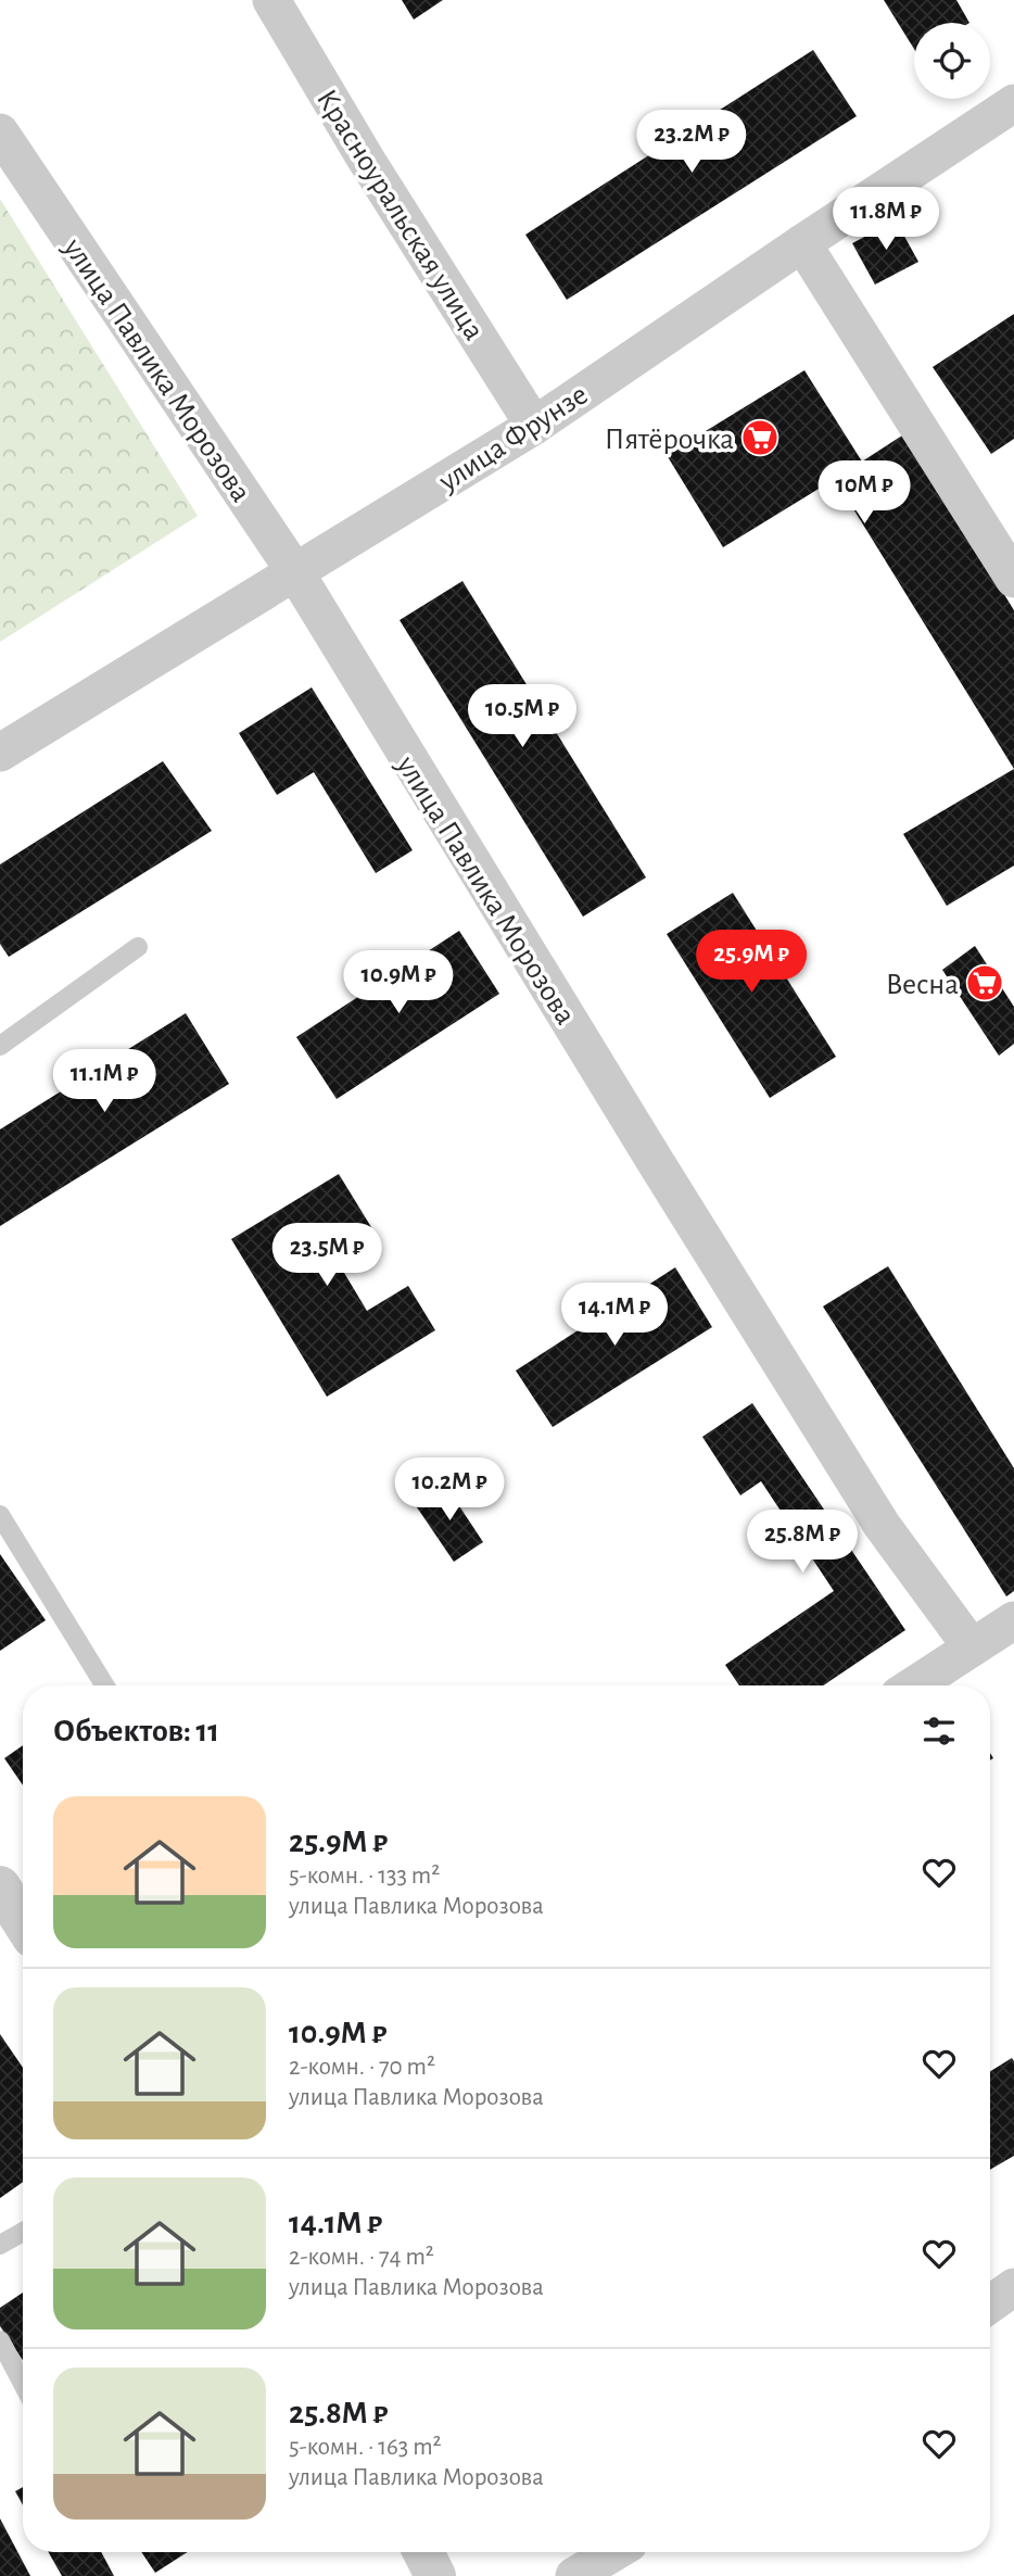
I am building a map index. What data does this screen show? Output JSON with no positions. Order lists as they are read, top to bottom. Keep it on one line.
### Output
{"streets":{"street":["Красноуральская улица","улица Павлика Морозова","улица Фрунзе"]},"crossings":[["Красноуральская улица","улица Фрунзе"],["улица Павлика Морозова","улица Фрунзе"]],"places":{"supermarket":["Пятёрочка","Весна"]},"page":{"price":["23.2M ₽","11.8M ₽","10M ₽","10.5M ₽","25.9M ₽","10.9M ₽","11.1M ₽","23.5M ₽","14.1M ₽","10.2M ₽","25.8M ₽"],"heading":"Объектов: 11","list":[{"name":"25.9M ₽","note":"5-комн. · 133 m² · улица Павлика Морозова"},{"name":"10.9M ₽","note":"2-комн. · 70 m² · улица Павлика Морозова"},{"name":"14.1M ₽","note":"2-комн. · 74 m² · улица Павлика Морозова"},{"name":"25.8M ₽","note":"5-комн. · 163 m² · улица Павлика Морозова"}]}}
